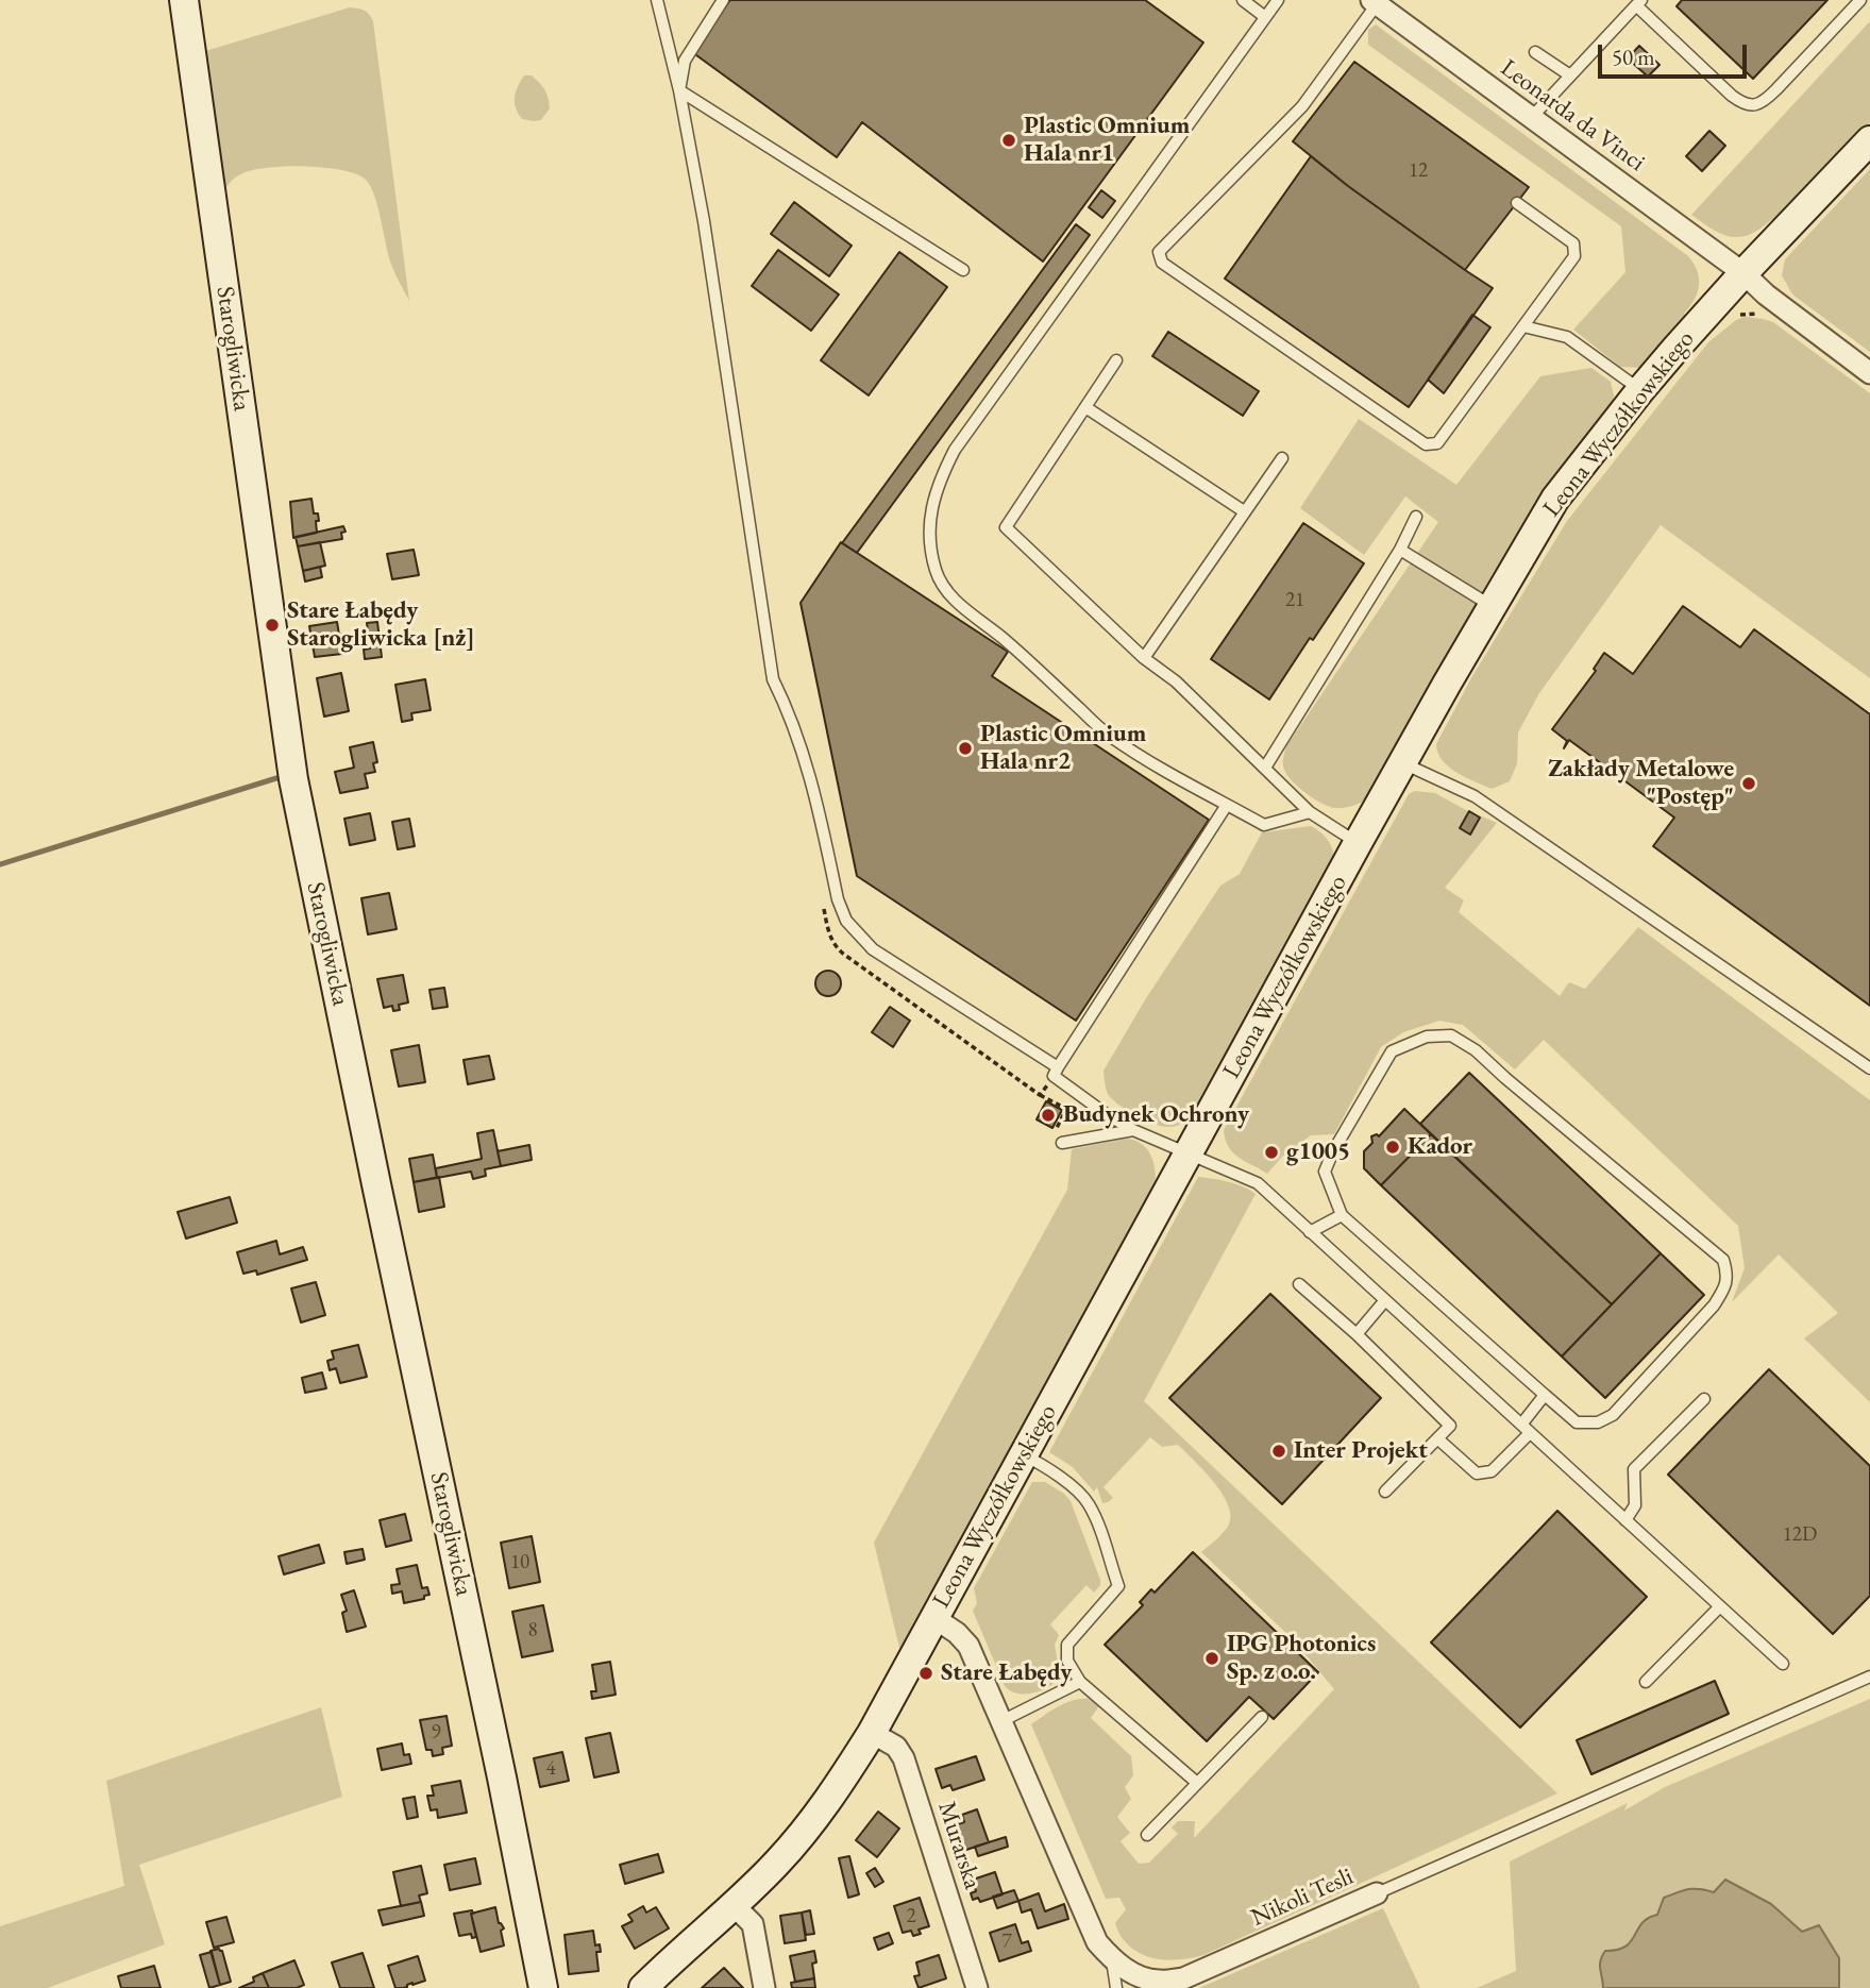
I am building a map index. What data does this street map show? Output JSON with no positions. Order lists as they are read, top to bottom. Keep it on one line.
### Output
{"streets":{"street":["Leonarda da Vinci","Starogliwicka","Leona Wyczółkowskiego","Murarska","Nikoli Tesli"]},"crossings":[["Leonarda da Vinci","Leona Wyczółkowskiego"],["Leona Wyczółkowskiego","Murarska"],["Leona Wyczółkowskiego","Nikoli Tesli"]],"places":["Plastic Omnium Hala nr1","Stare Łabędy Starogliwicka [nż]","Plastic Omnium Hala nr2","Zakłady Metalowe \"Postęp\"","Budynek Ochrony","Kador","g1005","Inter Projekt","IPG Photonics Sp. z o.o.","Stare Łabędy"],"house_numbers":["12","21","12D","10","8","9","4","2","7"],"scale_bar":"50 m"}
